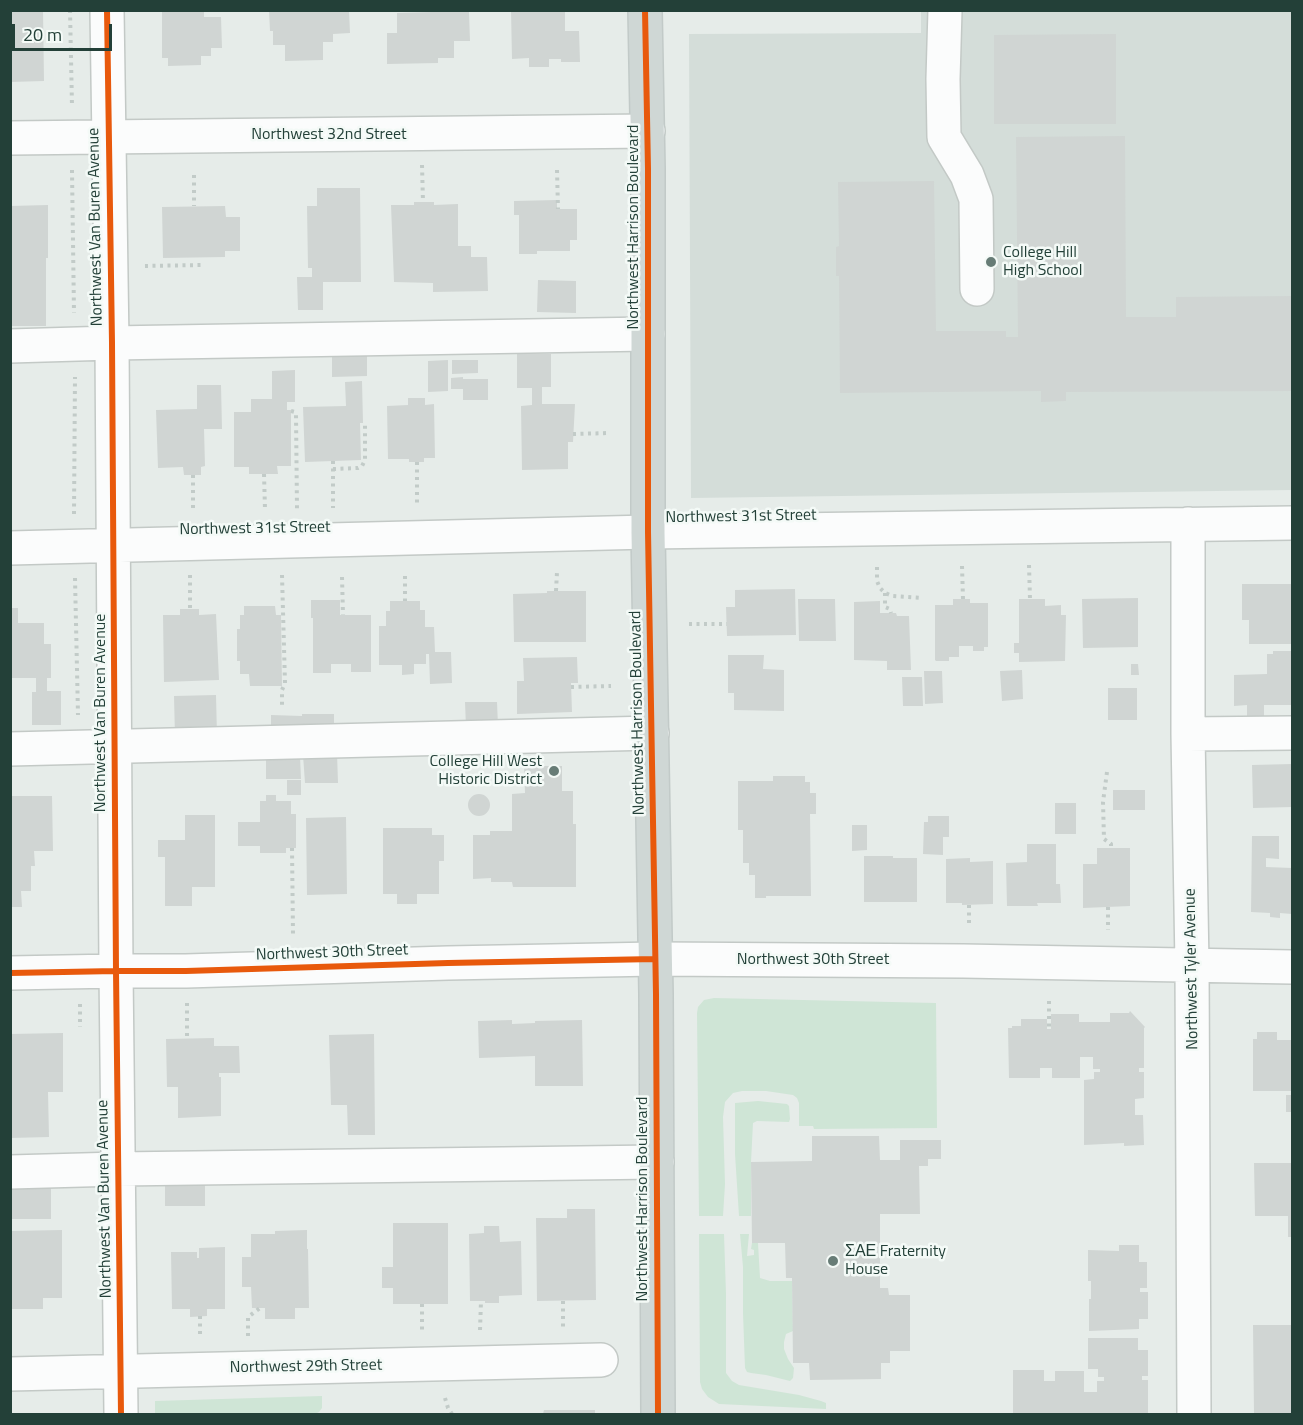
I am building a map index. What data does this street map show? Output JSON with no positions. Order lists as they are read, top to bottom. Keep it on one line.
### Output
{"streets":{"main road":["Northwest Harrison Boulevard"],"street":["Northwest 32nd Street","Northwest Van Buren Avenue","Northwest 31st Street","Northwest 30th Street","Northwest Tyler Avenue","Northwest 29th Street"]},"crossings":[["Northwest 32nd Street","Northwest Van Buren Avenue"],["Northwest 32nd Street","Northwest Harrison Boulevard"],["Northwest Van Buren Avenue","Northwest 31st Street"],["Northwest Van Buren Avenue","Northwest 30th Street"],["Northwest Van Buren Avenue","Northwest 29th Street"],["Northwest Harrison Boulevard","Northwest 31st Street"],["Northwest Harrison Boulevard","Northwest 30th Street"],["Northwest 31st Street","Northwest Tyler Avenue"],["Northwest 30th Street","Northwest Tyler Avenue"]],"places":["College Hill High School","College Hill West Historic District","ΣΑΕ Fraternity House"],"scale_bar":"20 m"}
